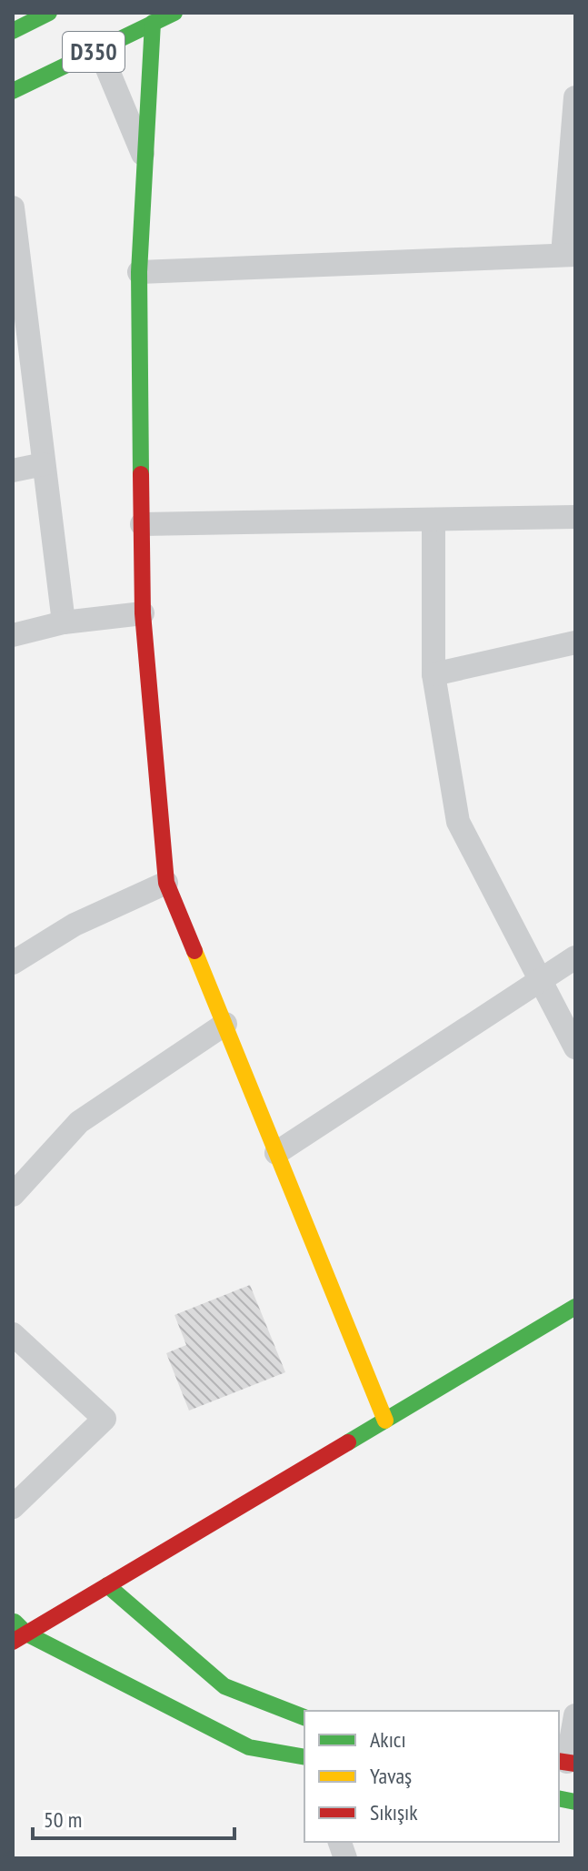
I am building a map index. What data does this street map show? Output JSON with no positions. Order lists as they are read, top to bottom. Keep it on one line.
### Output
{"streets":{"main road":["D350"]},"legend":["Akıcı","Yavaş","Sıkışık"],"scale_bar":"50 m"}
